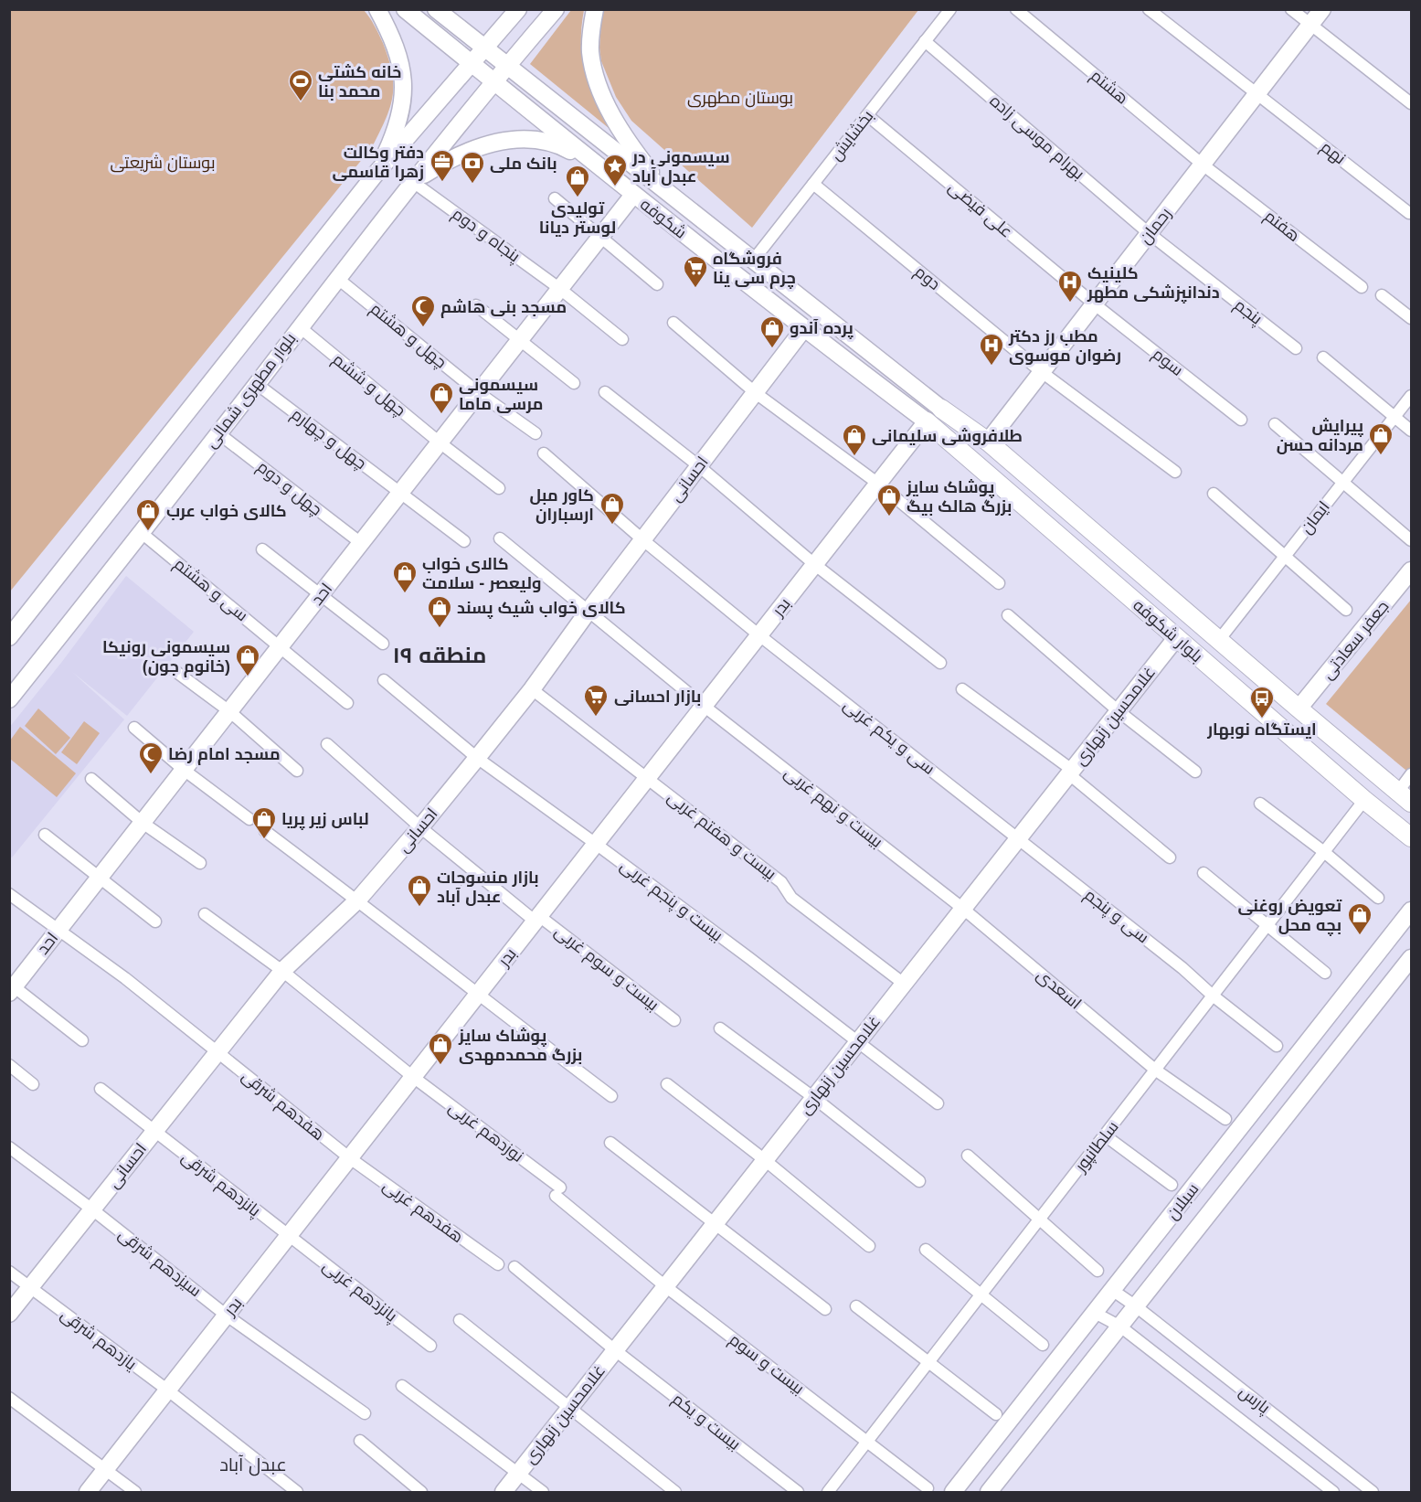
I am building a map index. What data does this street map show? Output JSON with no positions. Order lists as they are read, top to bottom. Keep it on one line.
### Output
{"streets":{"main road":["بلوار شکوفه"],"street":["هشتم","بخشایش","بهرام موسی زاده","نهم","علی فیضی","شکوفه","رحمان","هفتم","پنجاه و دوم","دوم","پنجم","چهل و هشتم","سوم","چهل و ششم","بلوار مطهری شمالی","چهل و چهارم","احسانی","چهل و دوم","ایمان","سی و هشتم","احد","بدر","جعفر سعادتی","غلامحسین زنهاری","سی و یکم غربی","بیست و نهم غربی","بیست و هفتم غربی","بیست و پنجم غربی","سی و پنجم","بیست و سوم غربی","اسعدی","هفدهم شرقی","نوزدهم غربی","سلطانپور","پانزدهم شرقی","سبلان","هفدهم غربی","سیزدهم شرقی","پانزدهم غربی","یازدهم شرقی","بیست و سوم","پارس","بیست و یکم"]},"crossings":[["هشتم","رحمان"],["هشتم","هفتم"],["بخشایش","بهرام موسی زاده"],["بخشایش","علی فیضی"],["بخشایش","شکوفه"],["بخشایش","دوم"],["بهرام موسی زاده","رحمان"],["بهرام موسی زاده","پنجم"],["نهم","رحمان"],["علی فیضی","رحمان"],["علی فیضی","سوم"],["شکوفه","بلوار مطهری شمالی"],["شکوفه","احسانی"],["شکوفه","احد"],["شکوفه","بدر"],["شکوفه","بلوار شکوفه"],["رحمان","هفتم"],["رحمان","دوم"],["رحمان","پنجم"],["رحمان","سوم"],["رحمان","بلوار شکوفه"],["پنجاه و دوم","بلوار مطهری شمالی"],["پنجاه و دوم","احد"],["چهل و هشتم","بلوار مطهری شمالی"],["چهل و هشتم","احد"],["چهل و ششم","بلوار مطهری شمالی"],["چهل و ششم","احد"],["بلوار مطهری شمالی","چهل و چهارم"],["بلوار مطهری شمالی","چهل و دوم"],["بلوار مطهری شمالی","سی و هشتم"],["چهل و چهارم","احد"],["احسانی","سی و یکم غربی"],["احسانی","بیست و نهم غربی"],["احسانی","بیست و هفتم غربی"],["احسانی","بیست و پنجم غربی"],["احسانی","بیست و سوم غربی"],["احسانی","هفدهم شرقی"],["احسانی","نوزدهم غربی"],["احسانی","پانزدهم شرقی"],["احسانی","سیزدهم شرقی"],["احسانی","یازدهم شرقی"],["چهل و دوم","احد"],["ایمان","بلوار شکوفه"],["سی و هشتم","احد"],["احد","هفدهم شرقی"],["بدر","بلوار شکوفه"],["بدر","سی و یکم غربی"],["بدر","بیست و نهم غربی"],["بدر","بیست و هفتم غربی"],["بدر","بیست و پنجم غربی"],["بدر","بیست و سوم غربی"],["بدر","هفدهم شرقی"],["بدر","نوزدهم غربی"],["بدر","پانزدهم شرقی"],["بدر","هفدهم غربی"],["بدر","سیزدهم شرقی"],["بدر","پانزدهم غربی"],["بدر","یازدهم شرقی"],["بلوار شکوفه","جعفر سعادتی"],["بلوار شکوفه","غلامحسین زنهاری"],["بلوار شکوفه","سلطانپور"],["غلامحسین زنهاری","سی و یکم غربی"],["غلامحسین زنهاری","بیست و نهم غربی"],["غلامحسین زنهاری","بیست و هفتم غربی"],["غلامحسین زنهاری","بیست و پنجم غربی"],["غلامحسین زنهاری","سی و پنجم"],["غلامحسین زنهاری","اسعدی"],["غلامحسین زنهاری","نوزدهم غربی"],["غلامحسین زنهاری","بیست و سوم"],["غلامحسین زنهاری","بیست و یکم"],["سی و یکم غربی","سی و پنجم"],["بیست و نهم غربی","اسعدی"],["سی و پنجم","سلطانپور"],["اسعدی","سلطانپور"],["هفدهم شرقی","هفدهم غربی"],["نوزدهم غربی","بیست و سوم"],["سلطانپور","بیست و سوم"],["پانزدهم شرقی","پانزدهم غربی"],["سبلان","پارس"]],"districts":["منطقه ۱۹","عبدل آباد"],"parks":["بوستان مطهری","بوستان شریعتی"],"places":{"sports":["خانه کشتی محمد بنا"],"office":["دفتر وکالت زهرا قاسمی"],"bank":["بانک ملی"],"place":["سیسمونی در عبدل آباد"],"shop":["تولیدی لوستر دیانا","پرده آندو","سیسمونی مرسی ماما","پیرایش مردانه حسن","طلافروشی سلیمانی","پوشاک سایز بزرگ هالک بیگ","كاور مبل ارسباران","کالای خواب عرب","کالای خواب ولیعصر - سلامت","کالای خواب شیک پسند","سیسمونی رونیکا (خانوم جون)","لباس زیر پریا","بازار منسوجات عبدل آباد","تعویض روغنی بچه محل","پوشاک سایز بزرگ محمدمهدی"],"supermarket":["فروشگاه چرم سی ینا","بازار احسانی"],"hospital":["کلینیک دندانپزشکی مطهر","مطب رز دکتر رضوان موسوی"],"mosque":["مسجد بنی هاشم","مسجد امام رضا"],"bus stop":["ایستگاه نوبهار"]}}
